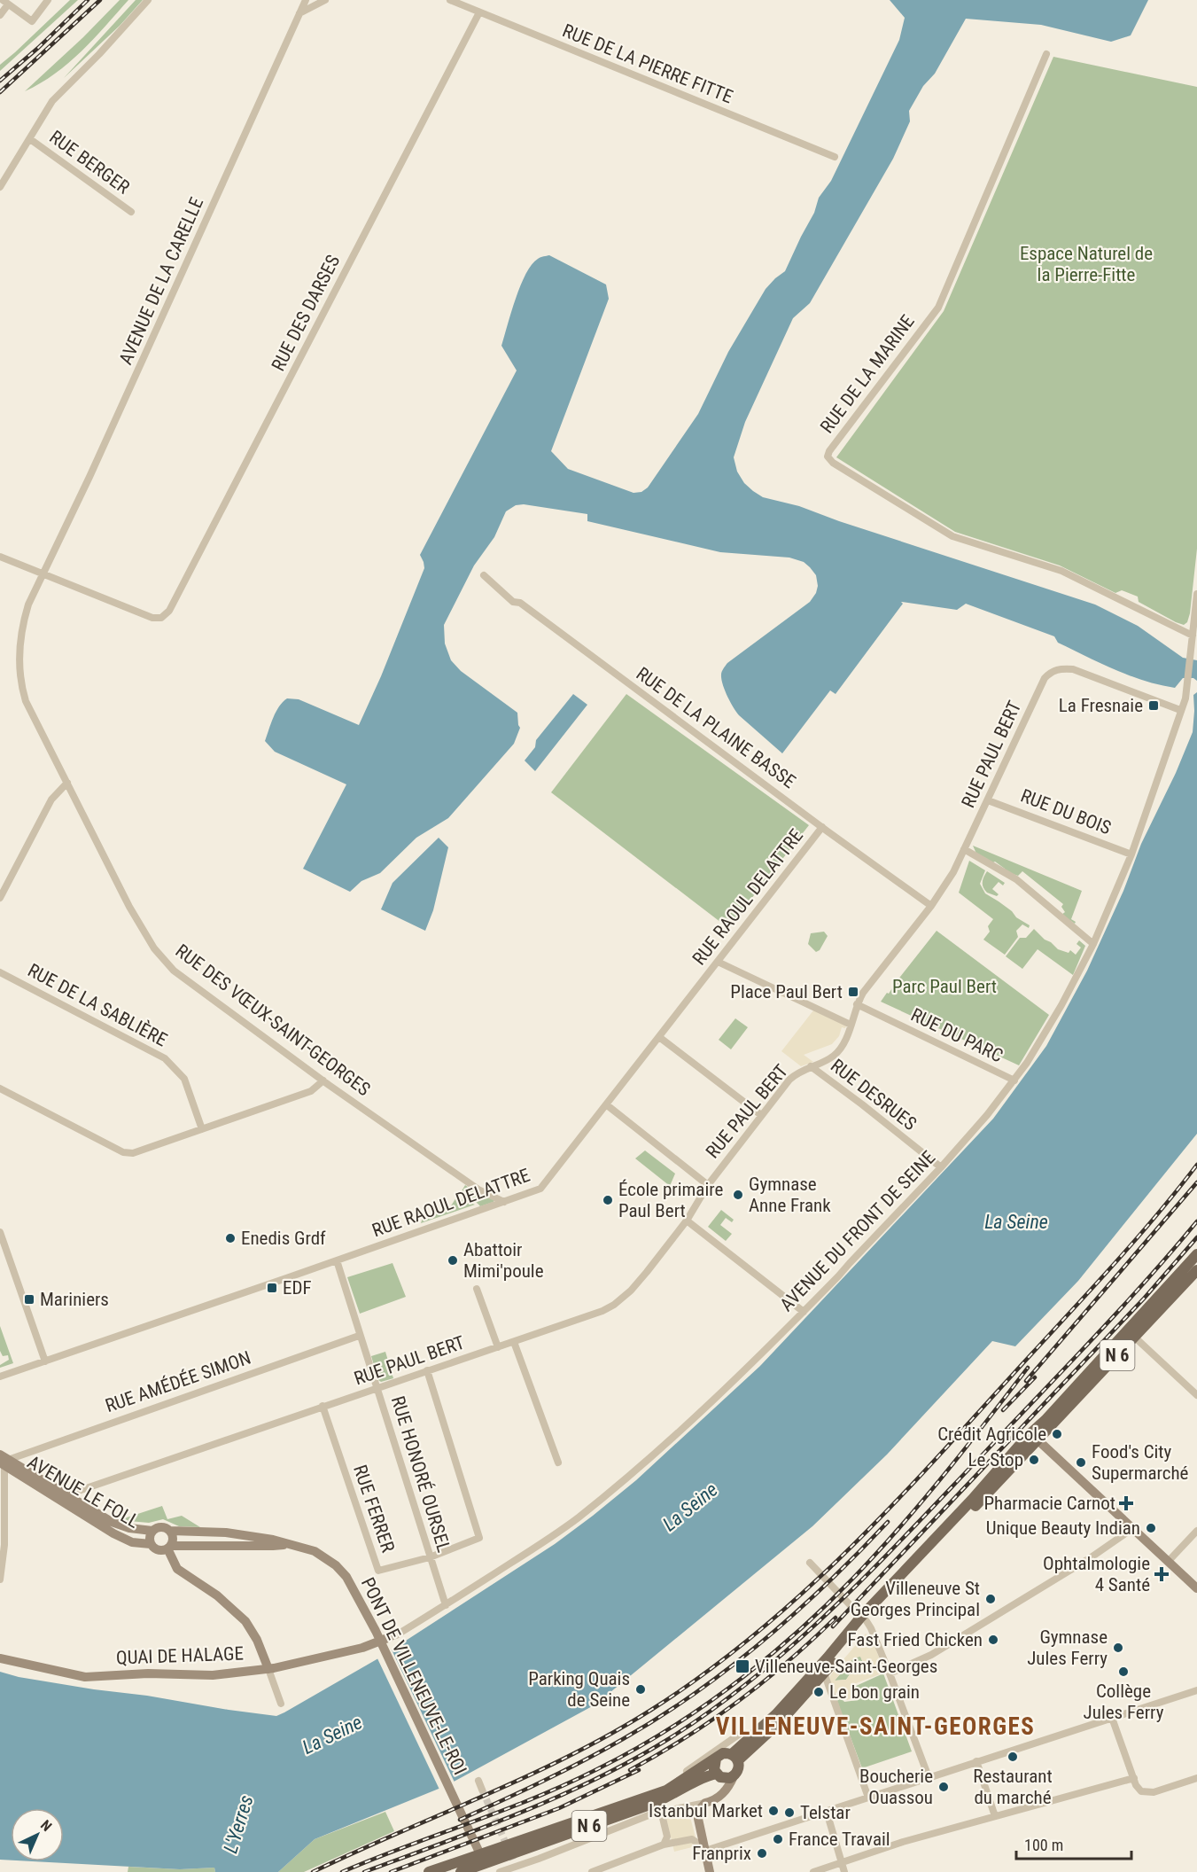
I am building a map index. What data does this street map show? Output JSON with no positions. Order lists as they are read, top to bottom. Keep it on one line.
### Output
{"streets":{"main road":["N 6","AVENUE LE FOLL","QUAI DE HALAGE","PONT DE VILLENEUVE-LE-ROI"],"street":["RUE DE LA PIERRE FITTE","RUE BERGER","AVENUE DE LA CARELLE","RUE DES DARSES","RUE DE LA MARINE","RUE DE LA PLAINE BASSE","RUE PAUL BERT","RUE DU BOIS","RUE RAOUL DELATTRE","RUE DE LA SABLIÈRE","RUE DES VŒUX-SAINT-GEORGES","RUE DU PARC","RUE DESRUES","AVENUE DU FRONT DE SEINE","RUE AMÉDÉE SIMON","RUE HONORÉ OURSEL","RUE FERRER"]},"crossings":[["RUE DE LA PIERRE FITTE","RUE DES DARSES"],["AVENUE DE LA CARELLE","RUE DES DARSES"],["AVENUE DE LA CARELLE","RUE DES VŒUX-SAINT-GEORGES"],["RUE DES DARSES","RUE DES VŒUX-SAINT-GEORGES"],["RUE DE LA MARINE","AVENUE DU FRONT DE SEINE"],["RUE DE LA PLAINE BASSE","RUE PAUL BERT"],["RUE DE LA PLAINE BASSE","RUE RAOUL DELATTRE"],["RUE PAUL BERT","RUE DU BOIS"],["RUE PAUL BERT","RUE DU PARC"],["RUE PAUL BERT","RUE DESRUES"],["RUE PAUL BERT","AVENUE DU FRONT DE SEINE"],["RUE PAUL BERT","RUE HONORÉ OURSEL"],["RUE PAUL BERT","AVENUE LE FOLL"],["RUE PAUL BERT","RUE FERRER"],["RUE DU BOIS","AVENUE DU FRONT DE SEINE"],["RUE RAOUL DELATTRE","RUE DES VŒUX-SAINT-GEORGES"],["RUE RAOUL DELATTRE","RUE HONORÉ OURSEL"],["RUE DU PARC","AVENUE DU FRONT DE SEINE"],["RUE DESRUES","AVENUE DU FRONT DE SEINE"],["AVENUE DU FRONT DE SEINE","RUE HONORÉ OURSEL"],["AVENUE DU FRONT DE SEINE","QUAI DE HALAGE"],["N 6","PONT DE VILLENEUVE-LE-ROI"],["RUE AMÉDÉE SIMON","RUE HONORÉ OURSEL"],["RUE AMÉDÉE SIMON","AVENUE LE FOLL"],["RUE HONORÉ OURSEL","RUE FERRER"],["AVENUE LE FOLL","PONT DE VILLENEUVE-LE-ROI"]],"districts":["VILLENEUVE-SAINT-GEORGES"],"water":["La Seine","L'Yerres"],"parks":["Espace Naturel de la Pierre-Fitte","Parc Paul Bert"],"places":{"transit":["La Fresnaie","Place Paul Bert","EDF","Mariniers","Villeneuve-Saint-Georges"],"other":["Gymnase Anne Frank","École primaire Paul Bert","Enedis Grdf","Abattoir Mimi'poule","Crédit Agricole","Le Stop","Food's City Supermarché","Unique Beauty Indian","Villeneuve St Georges Principal","Fast Fried Chicken","Gymnase Jules Ferry","Collège Jules Ferry","Parking Quais de Seine","Le bon grain","Restaurant du marché","Boucherie Ouassou","Istanbul Market","Telstar","France Travail","Franprix"],"health":["Pharmacie Carnot","Ophtalmologie 4 Santé"]},"scale_bar":"100 m","north":"top right"}
